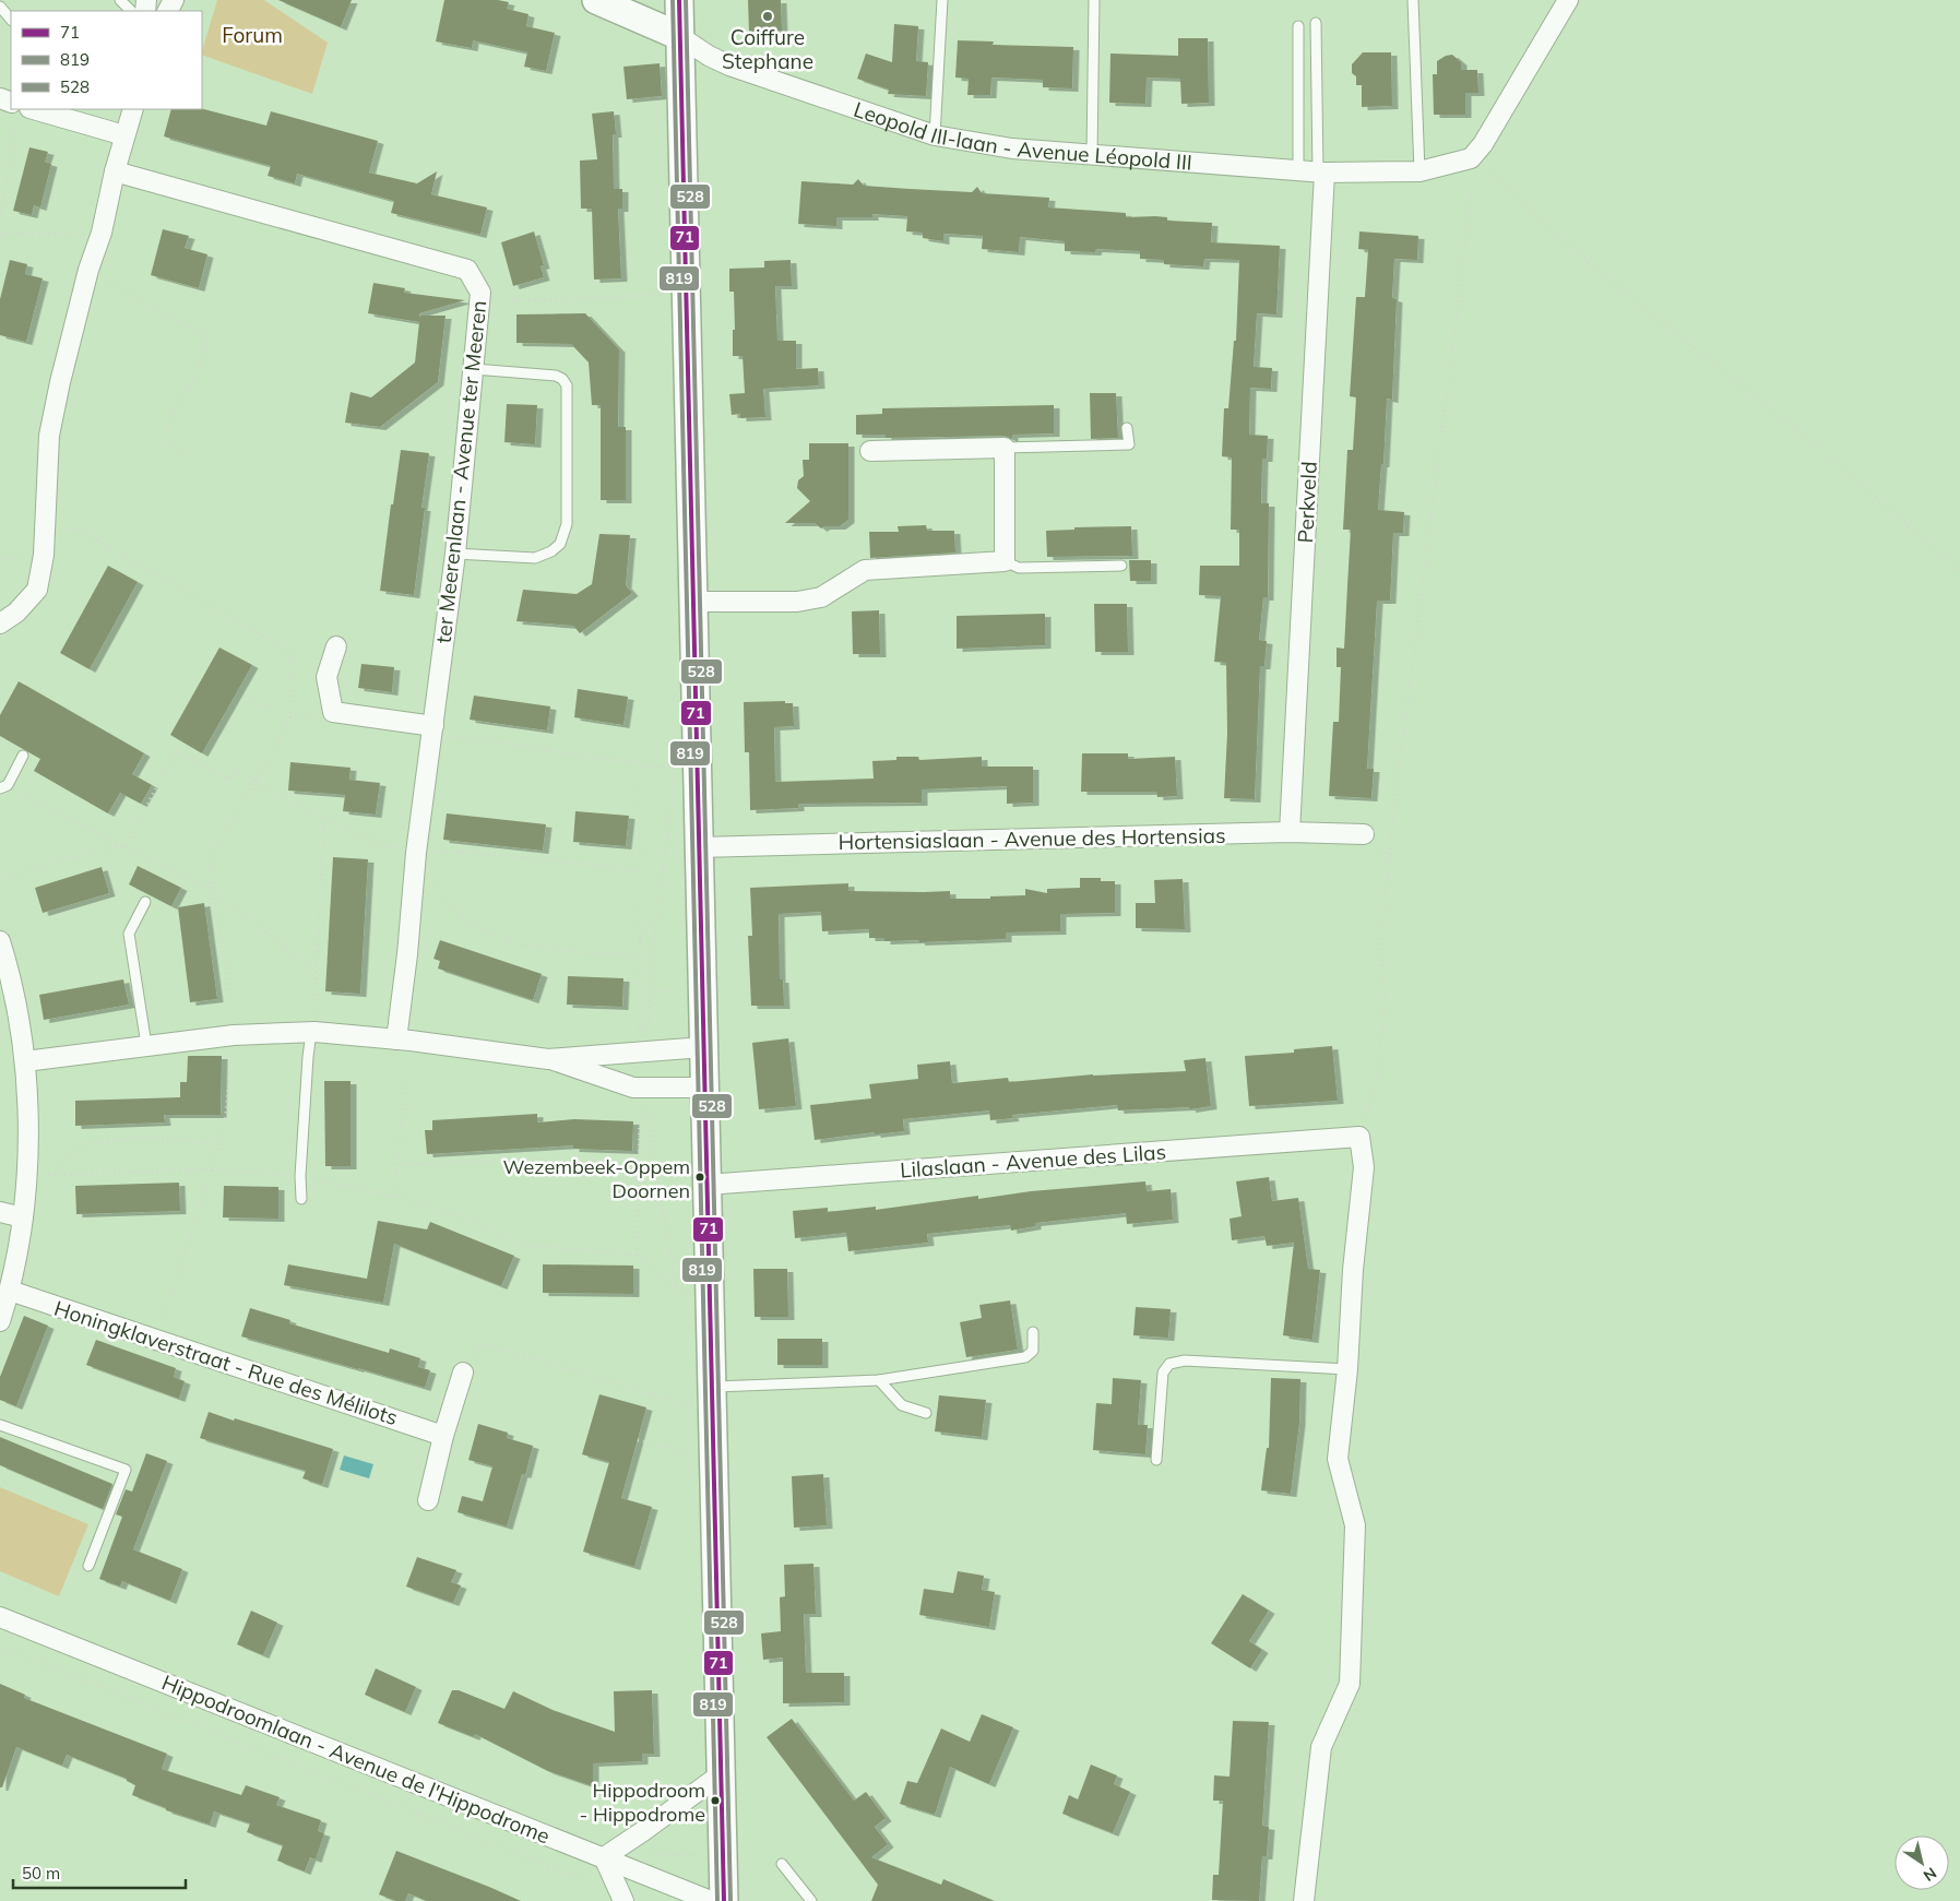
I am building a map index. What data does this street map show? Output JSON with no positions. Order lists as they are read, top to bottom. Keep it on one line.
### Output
{"streets":{"main road":["Leopold III-laan - Avenue Léopold III"],"street":["ter Meerenlaan - Avenue ter Meeren","Perkveld","Hortensiaslaan - Avenue des Hortensias","Lilaslaan - Avenue des Lilas","Honingklaverstraat - Rue des Mélilots","Hippodroomlaan - Avenue de l'Hippodrome"]},"crossings":[["Leopold III-laan - Avenue Léopold III","Perkveld"],["Perkveld","Hortensiaslaan - Avenue des Hortensias"]],"parks":["Forum"],"places":["Coiffure Stephane","Wezembeek-Oppem Doornen","Hippodroom - Hippodrome"],"lines":["transit line 71","transit line 819","transit line 528"],"legend":["71","819","528"],"scale_bar":"50 m","north":"bottom right"}
